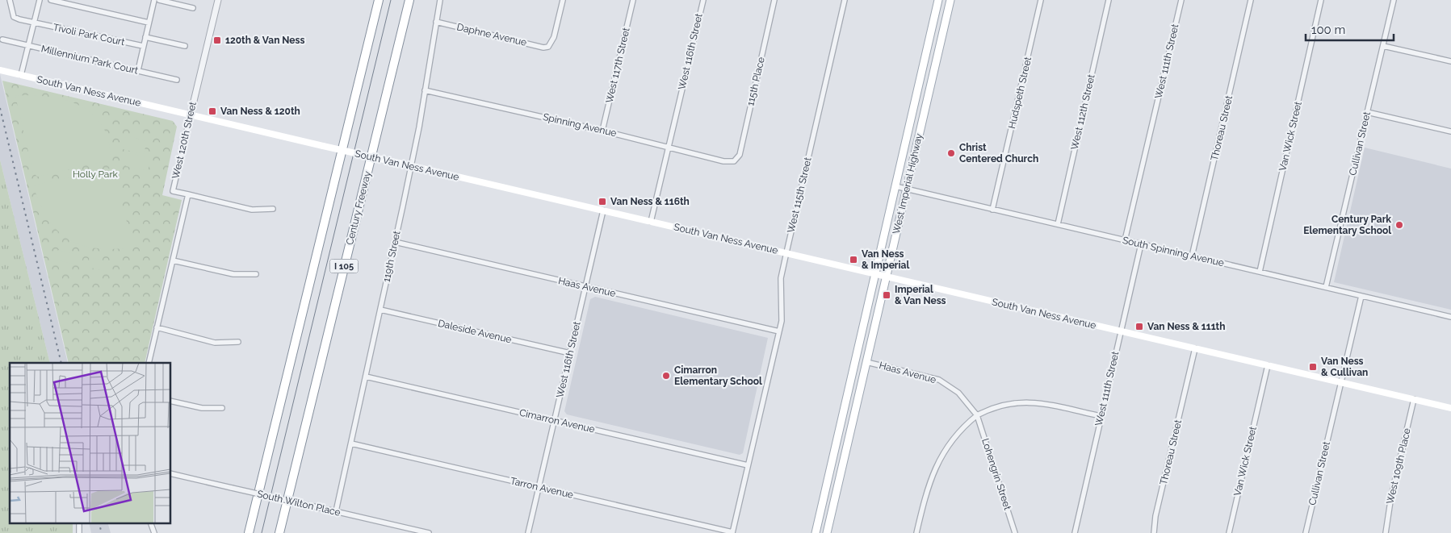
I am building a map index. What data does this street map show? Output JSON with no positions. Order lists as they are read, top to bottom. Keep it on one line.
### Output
{"streets":{"highway":["Century Freeway","I 105"],"main road":["South Van Ness Avenue","West Imperial Highway"],"street":["Tivoli Park Court","Daphne Avenue","West 116th Street","Millennium Park Court","West 111th Street","West 117th Street","115th Place","Hudspeth Street","West 112th Street","Spinning Avenue","Thoreau Street","Van Wick Street","West 120th Street","Cullivan Street","West 115th Street","South Spinning Avenue","119th Street","Haas Avenue","Daleside Avenue","Cimarron Avenue","West 109th Place","Lohengrin Street","Tarron Avenue","South Wilton Place"]},"crossings":[["Daphne Avenue","119th Street"],["West 116th Street","South Van Ness Avenue"],["West 116th Street","Spinning Avenue"],["West 116th Street","Haas Avenue"],["West 116th Street","Daleside Avenue"],["West 116th Street","Cimarron Avenue"],["West 116th Street","Tarron Avenue"],["West 111th Street","South Van Ness Avenue"],["West 111th Street","South Spinning Avenue"],["West 117th Street","Spinning Avenue"],["115th Place","Spinning Avenue"],["South Van Ness Avenue","Thoreau Street"],["South Van Ness Avenue","Van Wick Street"],["South Van Ness Avenue","West 120th Street"],["South Van Ness Avenue","Cullivan Street"],["South Van Ness Avenue","West Imperial Highway"],["South Van Ness Avenue","West 115th Street"],["South Van Ness Avenue","119th Street"],["South Van Ness Avenue","West 109th Place"],["Hudspeth Street","South Spinning Avenue"],["West 112th Street","South Spinning Avenue"],["Spinning Avenue","119th Street"],["Thoreau Street","South Spinning Avenue"],["Van Wick Street","South Spinning Avenue"],["Cullivan Street","South Spinning Avenue"],["West Imperial Highway","South Spinning Avenue"],["West Imperial Highway","Haas Avenue"],["West 115th Street","Haas Avenue"],["West 115th Street","Cimarron Avenue"],["West 115th Street","Tarron Avenue"],["119th Street","Haas Avenue"],["119th Street","Daleside Avenue"],["119th Street","Cimarron Avenue"],["119th Street","Tarron Avenue"],["119th Street","South Wilton Place"],["Haas Avenue","Lohengrin Street"]],"parks":["Holly Park"],"places":{"transit":["120th & Van Ness","Van Ness & 120th","Van Ness & 116th","Van Ness & Imperial","Imperial & Van Ness","Van Ness & 111th","Van Ness & Cullivan"],"other":["Christ Centered Church","Century Park Elementary School","Cimarron Elementary School"]},"scale_bar":"100 m"}
